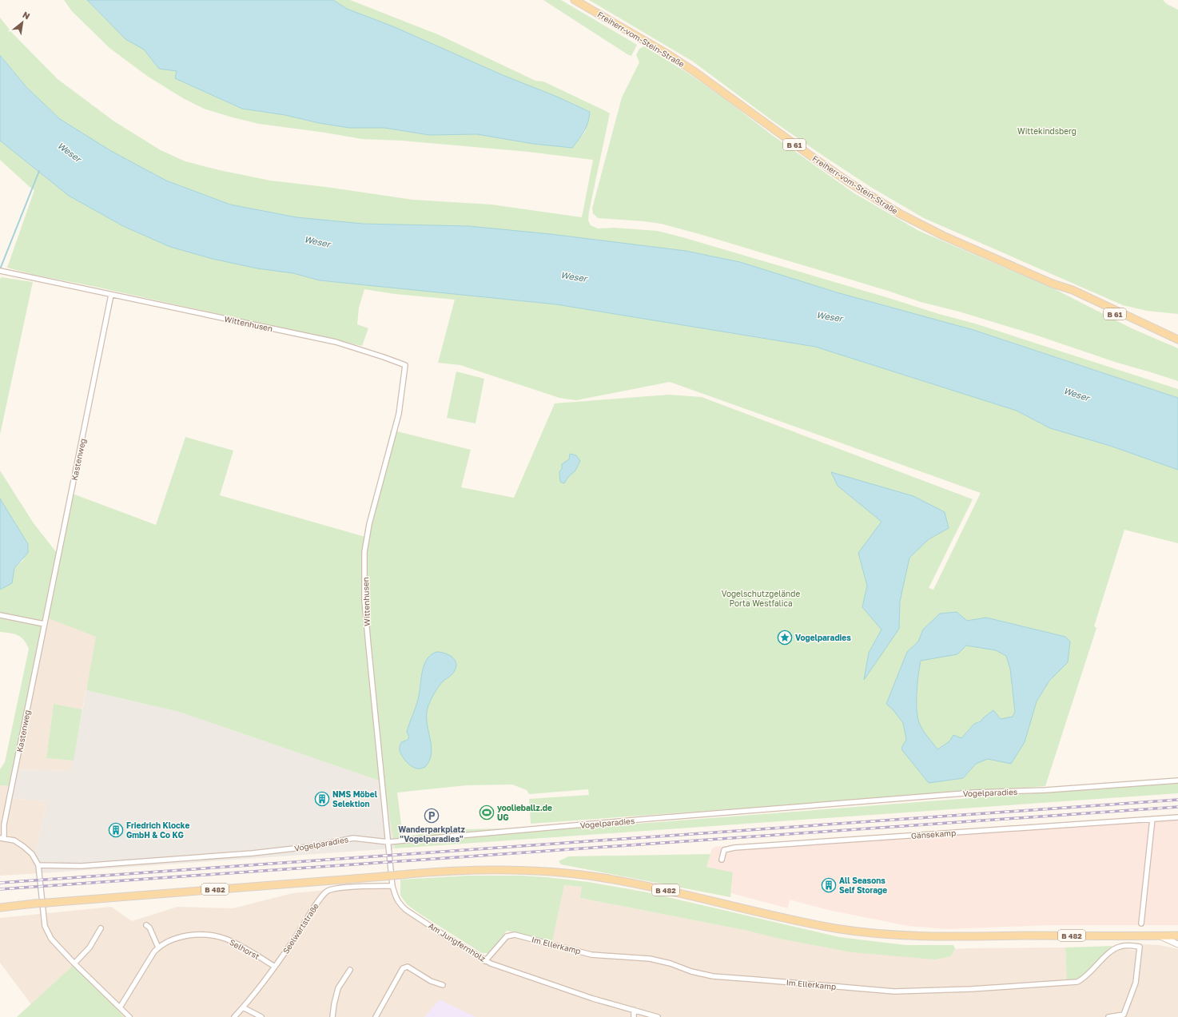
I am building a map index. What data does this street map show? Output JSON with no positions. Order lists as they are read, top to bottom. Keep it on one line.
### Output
{"streets":{"main road":["Freiherr-vom-Stein-Straße","B 61","B 482"],"street":["Wittenhusen","Kastenweg","Vogelparadies","Gänsekamp","Seelwartstraße","Am Jungfernholz","Im Ellerkamp","Selhorst"]},"crossings":[["Wittenhusen","Kastenweg"],["Wittenhusen","Vogelparadies"],["Wittenhusen","Am Jungfernholz"],["Vogelparadies","Am Jungfernholz"],["Seelwartstraße","Am Jungfernholz"],["Seelwartstraße","Selhorst"],["Am Jungfernholz","Im Ellerkamp"]],"water":["Weser"],"parks":["Wittekindsberg","Vogelschutzgelände Porta Westfalica"],"places":{"place":["Vogelparadies"],"building":["NMS Möbel Selektion","Friedrich Klocke GmbH & Co KG","All Seasons Self Storage"],"sports":["yoolieballz.de UG"],"parking":["Wanderparkplatz \"Vogelparadies\""]},"north":"top right"}
